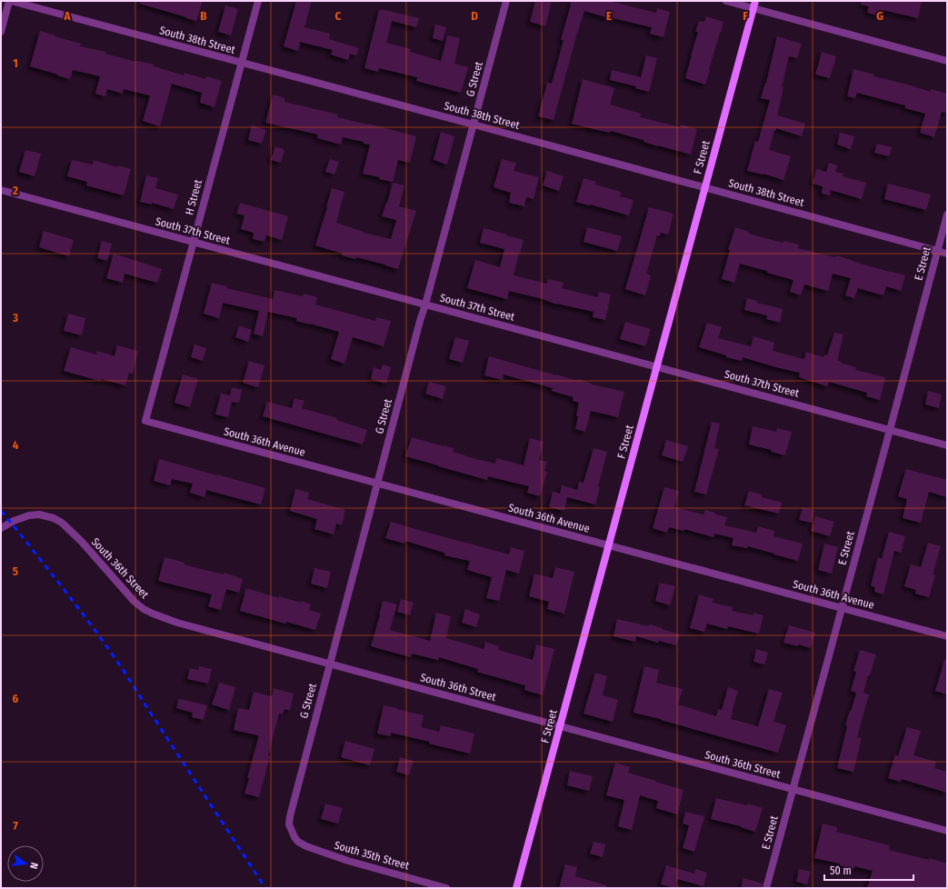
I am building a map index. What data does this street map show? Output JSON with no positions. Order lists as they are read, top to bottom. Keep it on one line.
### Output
{"streets":{"main road":["F Street"],"street":["South 38th Street","G Street","H Street","South 37th Street","E Street","South 36th Avenue","South 36th Street","South 35th Street"]},"crossings":[["South 38th Street","G Street"],["South 38th Street","F Street"],["South 38th Street","H Street"],["South 38th Street","E Street"],["G Street","South 37th Street"],["G Street","South 36th Avenue"],["G Street","South 36th Street"],["G Street","South 35th Street"],["F Street","South 37th Street"],["F Street","South 36th Avenue"],["F Street","South 36th Street"],["H Street","South 37th Street"],["H Street","South 36th Avenue"],["South 37th Street","E Street"],["E Street","South 36th Avenue"],["E Street","South 36th Street"]],"scale_bar":"50 m","north":"right","grid":{"columns":["A","B","C","D","E","F","G"],"rows":["1","2","3","4","5","6","7"]}}
